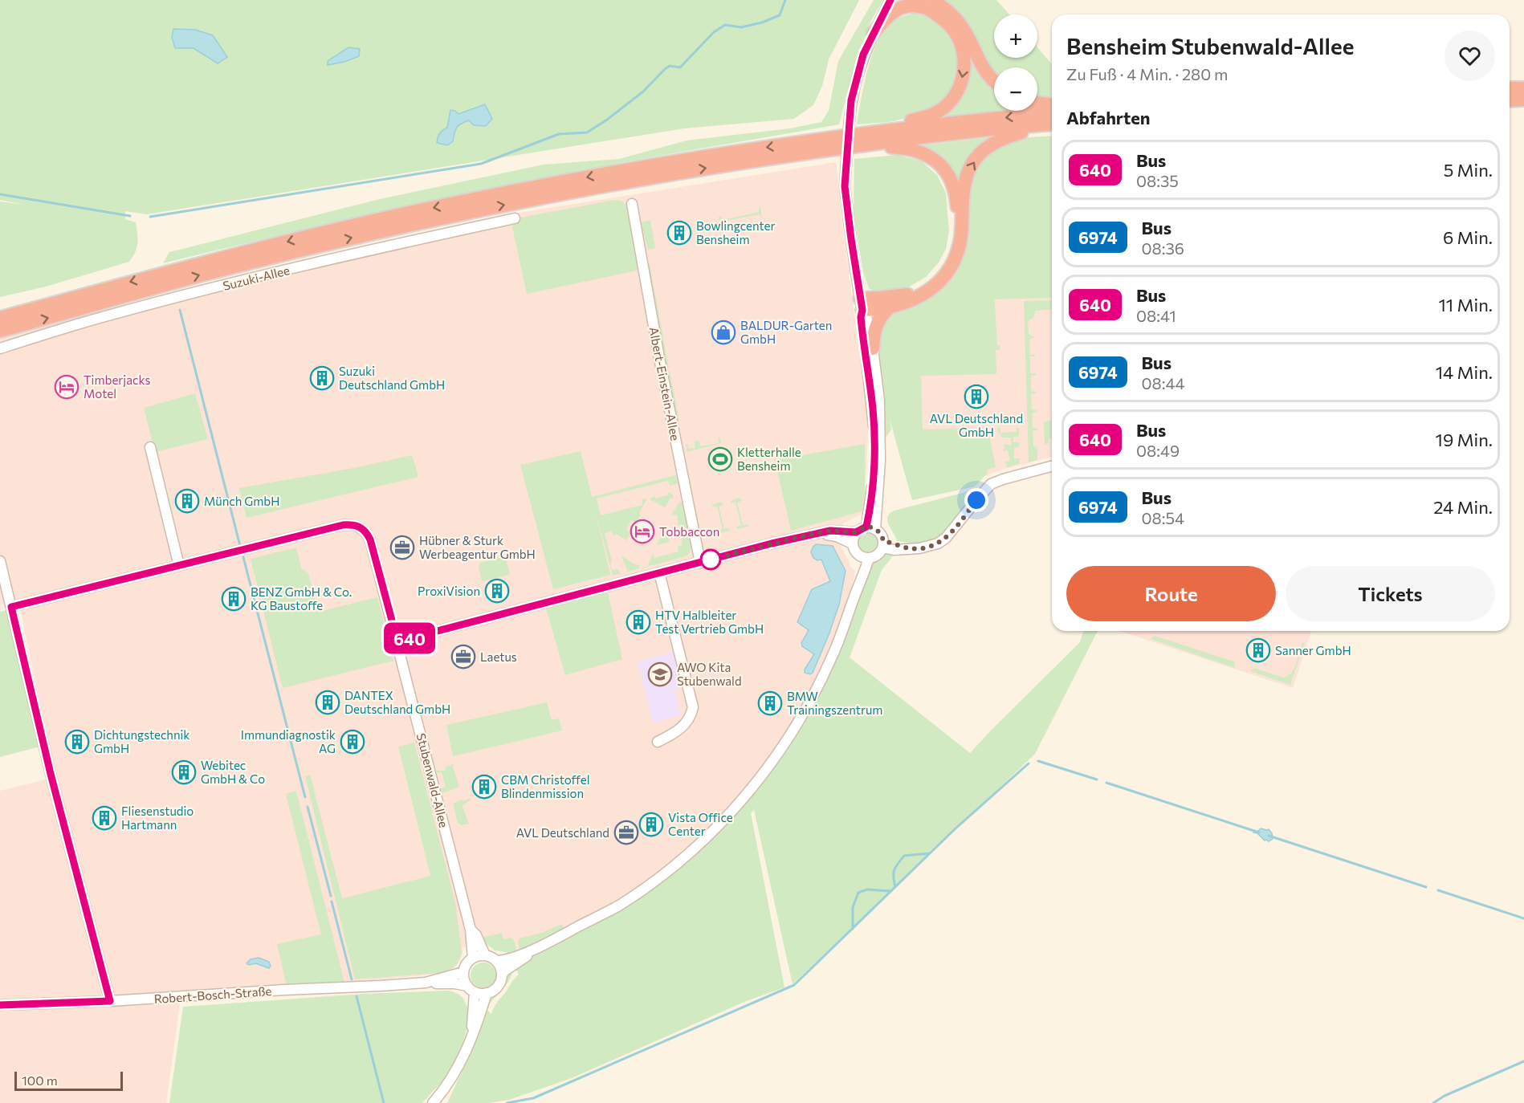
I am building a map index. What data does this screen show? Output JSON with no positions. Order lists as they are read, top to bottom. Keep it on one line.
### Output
{"streets":{"street":["Suzuki-Allee","Albert-Einstein-Allee","Stubenwald-Allee","Robert-Bosch-Straße"]},"crossings":[["Stubenwald-Allee","Robert-Bosch-Straße"]],"places":{"building":["Bowlingcenter Bensheim","Suzuki Deutschland GmbH","AVL Deutschland GmbH","Münch GmbH","ProxiVision","BENZ GmbH & Co. KG Baustoffe","HTV Halbleiter Test Vertrieb GmbH","Sanner GmbH","DANTEX Deutschland GmbH","BMW Trainingszentrum","Dichtungstechnik GmbH","Immundiagnostik AG","Webitec GmbH & Co","CBM Christoffel Blindenmission","Fliesenstudio Hartmann","Vista Office Center"],"shop":["BALDUR-Garten GmbH"],"hotel":["Timberjacks Motel","Tobbaccon"],"sports":["Kletterhalle Bensheim"],"office":["Hübner & Sturk Werbeagentur GmbH","Laetus","AVL Deutschland"],"school or university":["AWO Kita Stubenwald"]},"lines":["bus line 640"],"scale_bar":"100 m","page":{"on_map":"640","map_buttons":["+","−"],"heading":[["Bensheim Stubenwald-Allee","Zu Fuß · 4 Min. · 280 m"],"Abfahrten"],"list":[{"mark":"640","name":"Bus","note":"08:35","value":"5 Min."},{"mark":"6974","name":"Bus","note":"08:36","value":"6 Min."},{"mark":"640","name":"Bus","note":"08:41","value":"11 Min."},{"mark":"6974","name":"Bus","note":"08:44","value":"14 Min."},{"mark":"640","name":"Bus","note":"08:49","value":"19 Min."},{"mark":"6974","name":"Bus","note":"08:54","value":"24 Min."}],"buttons":["Route","Tickets"],"scale":"100 m"}}
